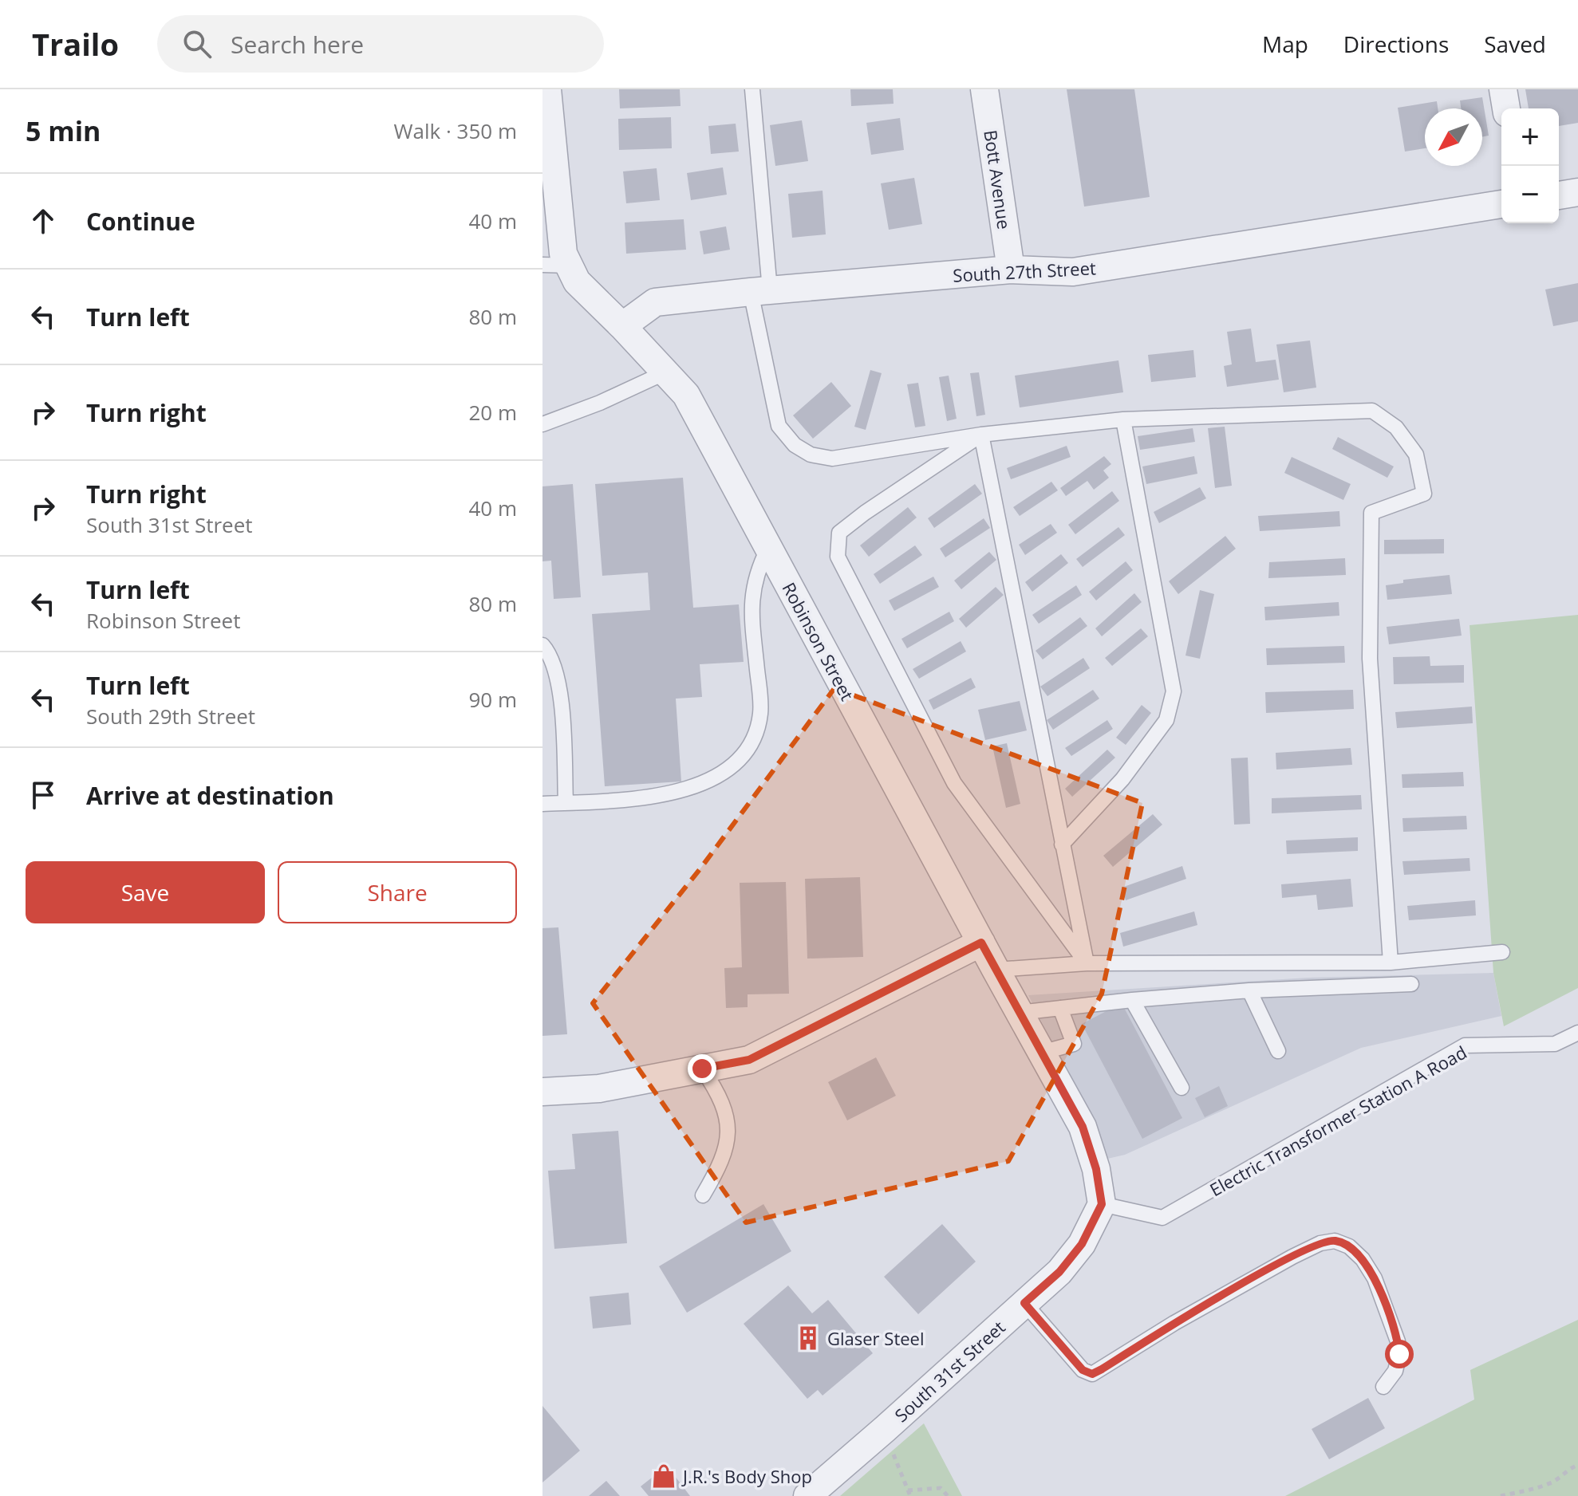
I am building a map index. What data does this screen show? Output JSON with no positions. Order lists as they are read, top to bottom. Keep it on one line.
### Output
{"streets":{"street":["Bott Avenue","South 27th Street","Robinson Street","South 31st Street"],"lane":["Electric Transformer Station A Road"]},"crossings":[["Bott Avenue","South 27th Street"],["South 27th Street","Robinson Street"],["Robinson Street","Electric Transformer Station A Road"],["Robinson Street","South 31st Street"],["Electric Transformer Station A Road","South 31st Street"]],"places":{"building":["Glaser Steel"],"shop":["J.R.'s Body Shop"]},"north":"bottom left","page":{"header":"Trailo","search":"Search here","nav":["Map","Directions","Saved"],"heading":["5 min","Walk · 350 m"],"map_buttons":["+","−"],"list":[["Continue","40 m"],["Turn left","80 m"],["Turn right","20 m"],["Turn right","South 31st Street","40 m"],["Turn left","Robinson Street","80 m"],["Turn left","South 29th Street","90 m"],"Arrive at destination"],"buttons":["Save","Share"]}}
